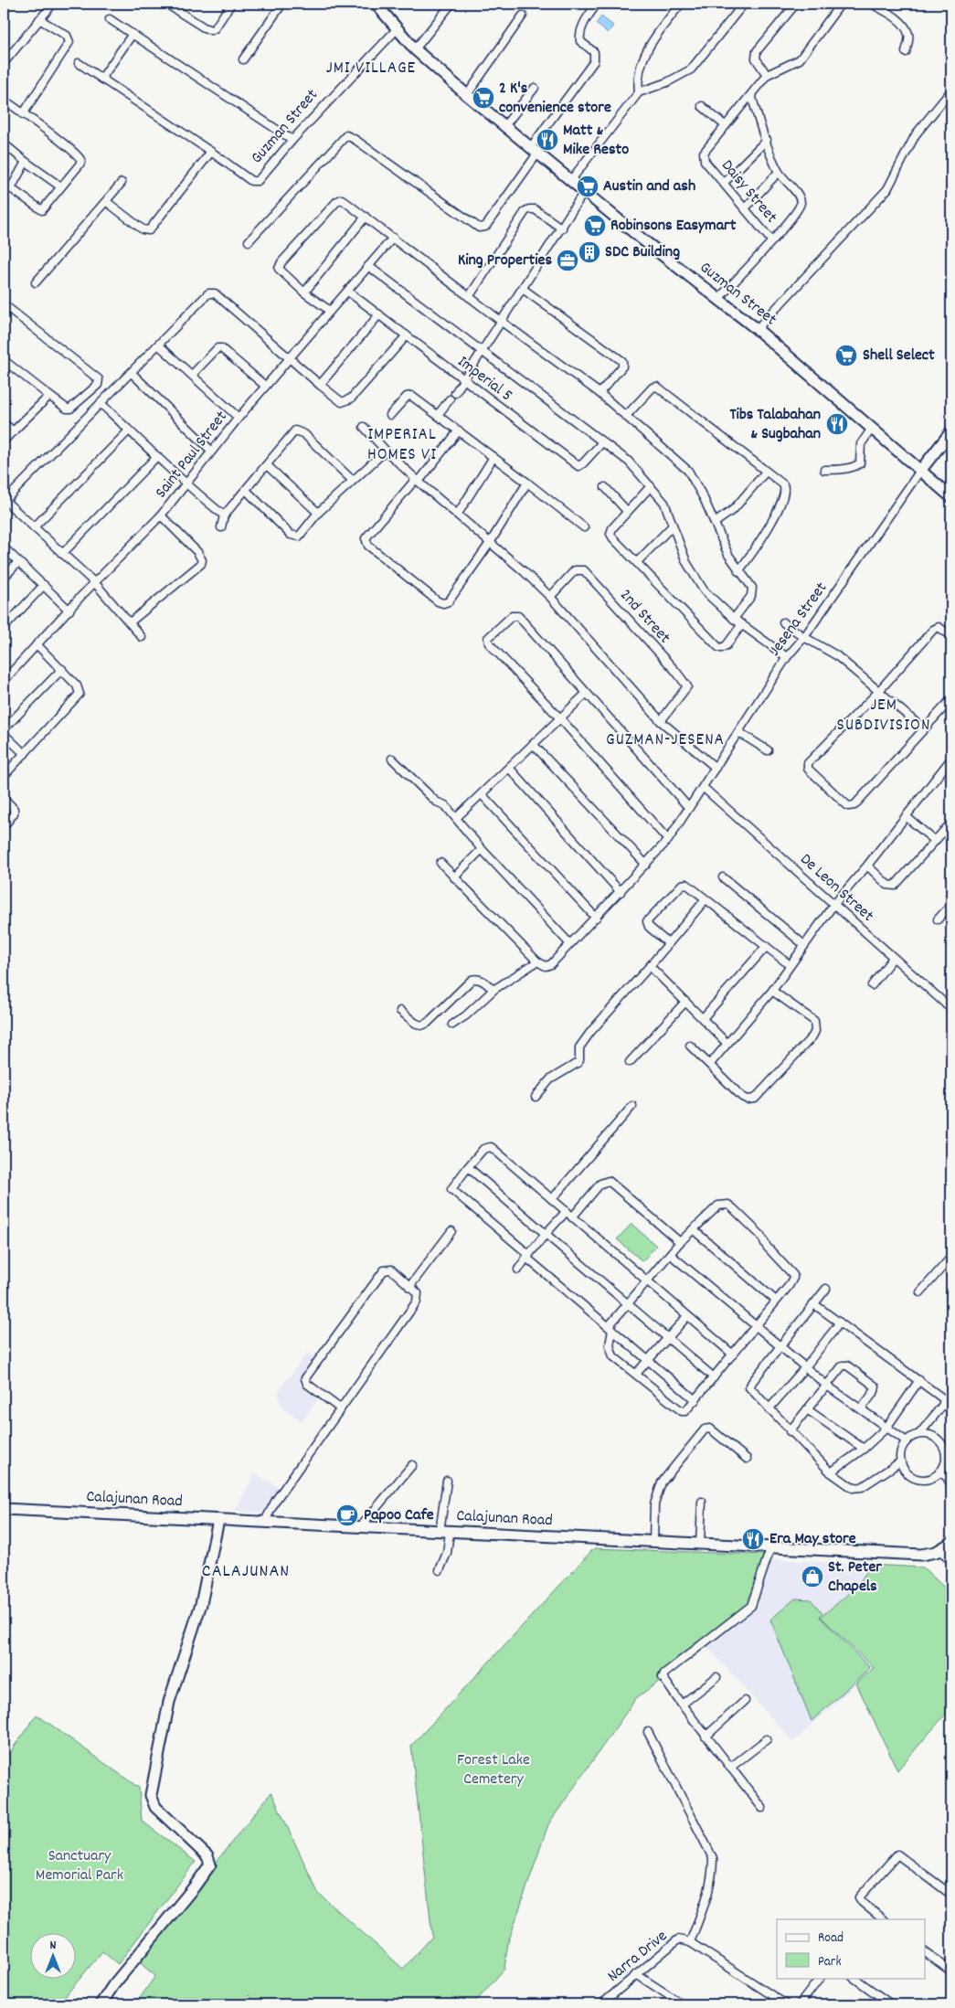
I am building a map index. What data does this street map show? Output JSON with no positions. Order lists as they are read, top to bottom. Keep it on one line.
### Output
{"streets":{"main road":["Guzman Street","Calajunan Road"],"street":["Daisy Street","Imperial 5","Saint Paul Street","2nd Street","Jesena Street","De Leon Street","Narra Drive"]},"crossings":[["Guzman Street","Jesena Street"],["Imperial 5","Saint Paul Street"],["Jesena Street","De Leon Street"]],"districts":["JMI VILLAGE","IMPERIAL HOMES VI","JEM SUBDIVISION","GUZMAN-JESENA","CALAJUNAN"],"parks":["Forest Lake Cemetery","Sanctuary Memorial Park"],"places":{"supermarket":["2 K's convenience store","Austin and ash","Robinsons Easymart","Shell Select"],"restaurant":["Matt & Mike Resto","Tibs Talabahan & Sugbahan","Era May store"],"building":["SDC Building"],"office":["King Properties"],"cafe":["Papoo Cafe"],"shop":["St. Peter Chapels"]},"legend":["Road","Park"],"north":"top"}
